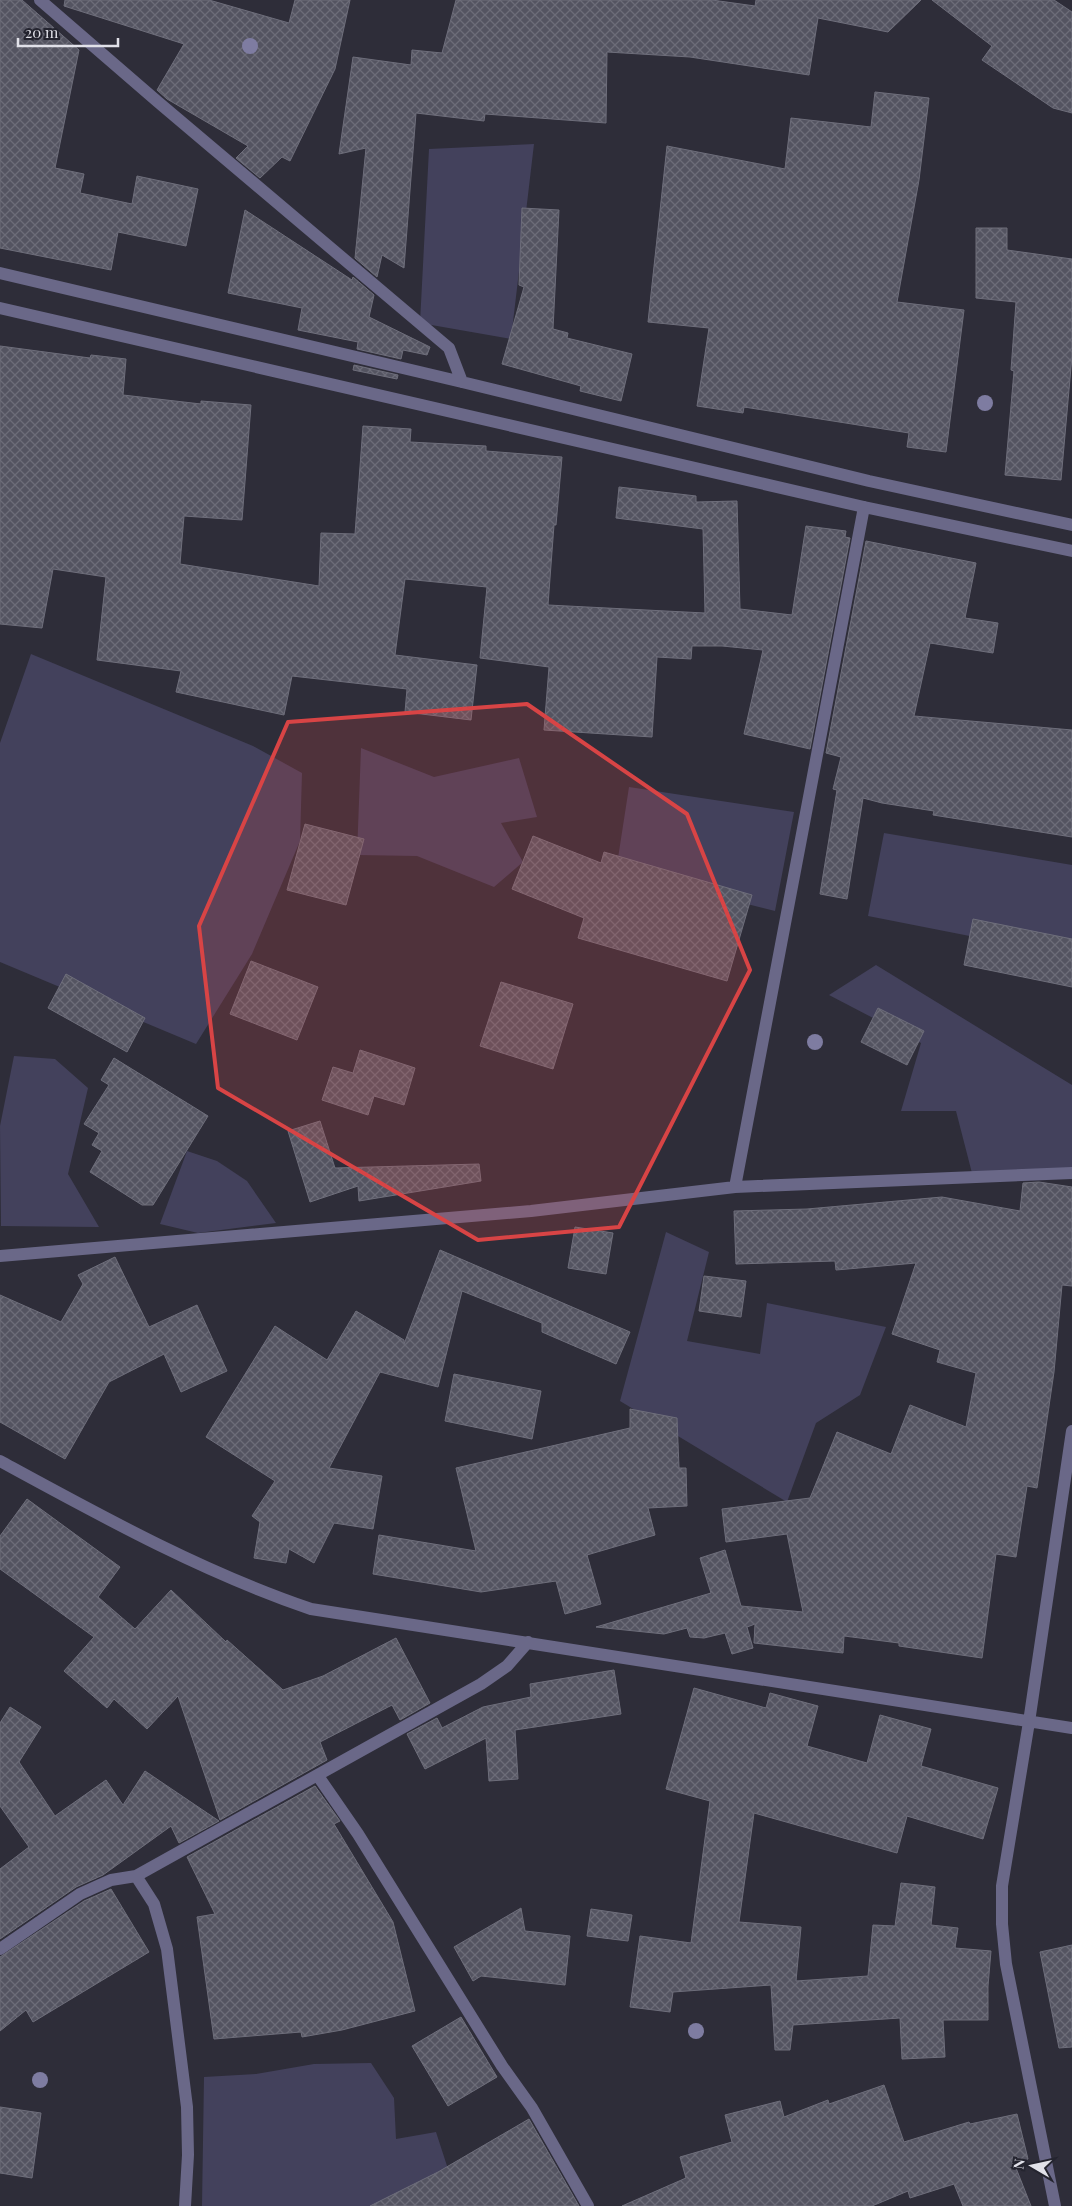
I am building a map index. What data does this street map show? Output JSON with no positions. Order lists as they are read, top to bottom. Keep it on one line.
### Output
{"scale_bar":"20 m","north":"left"}
